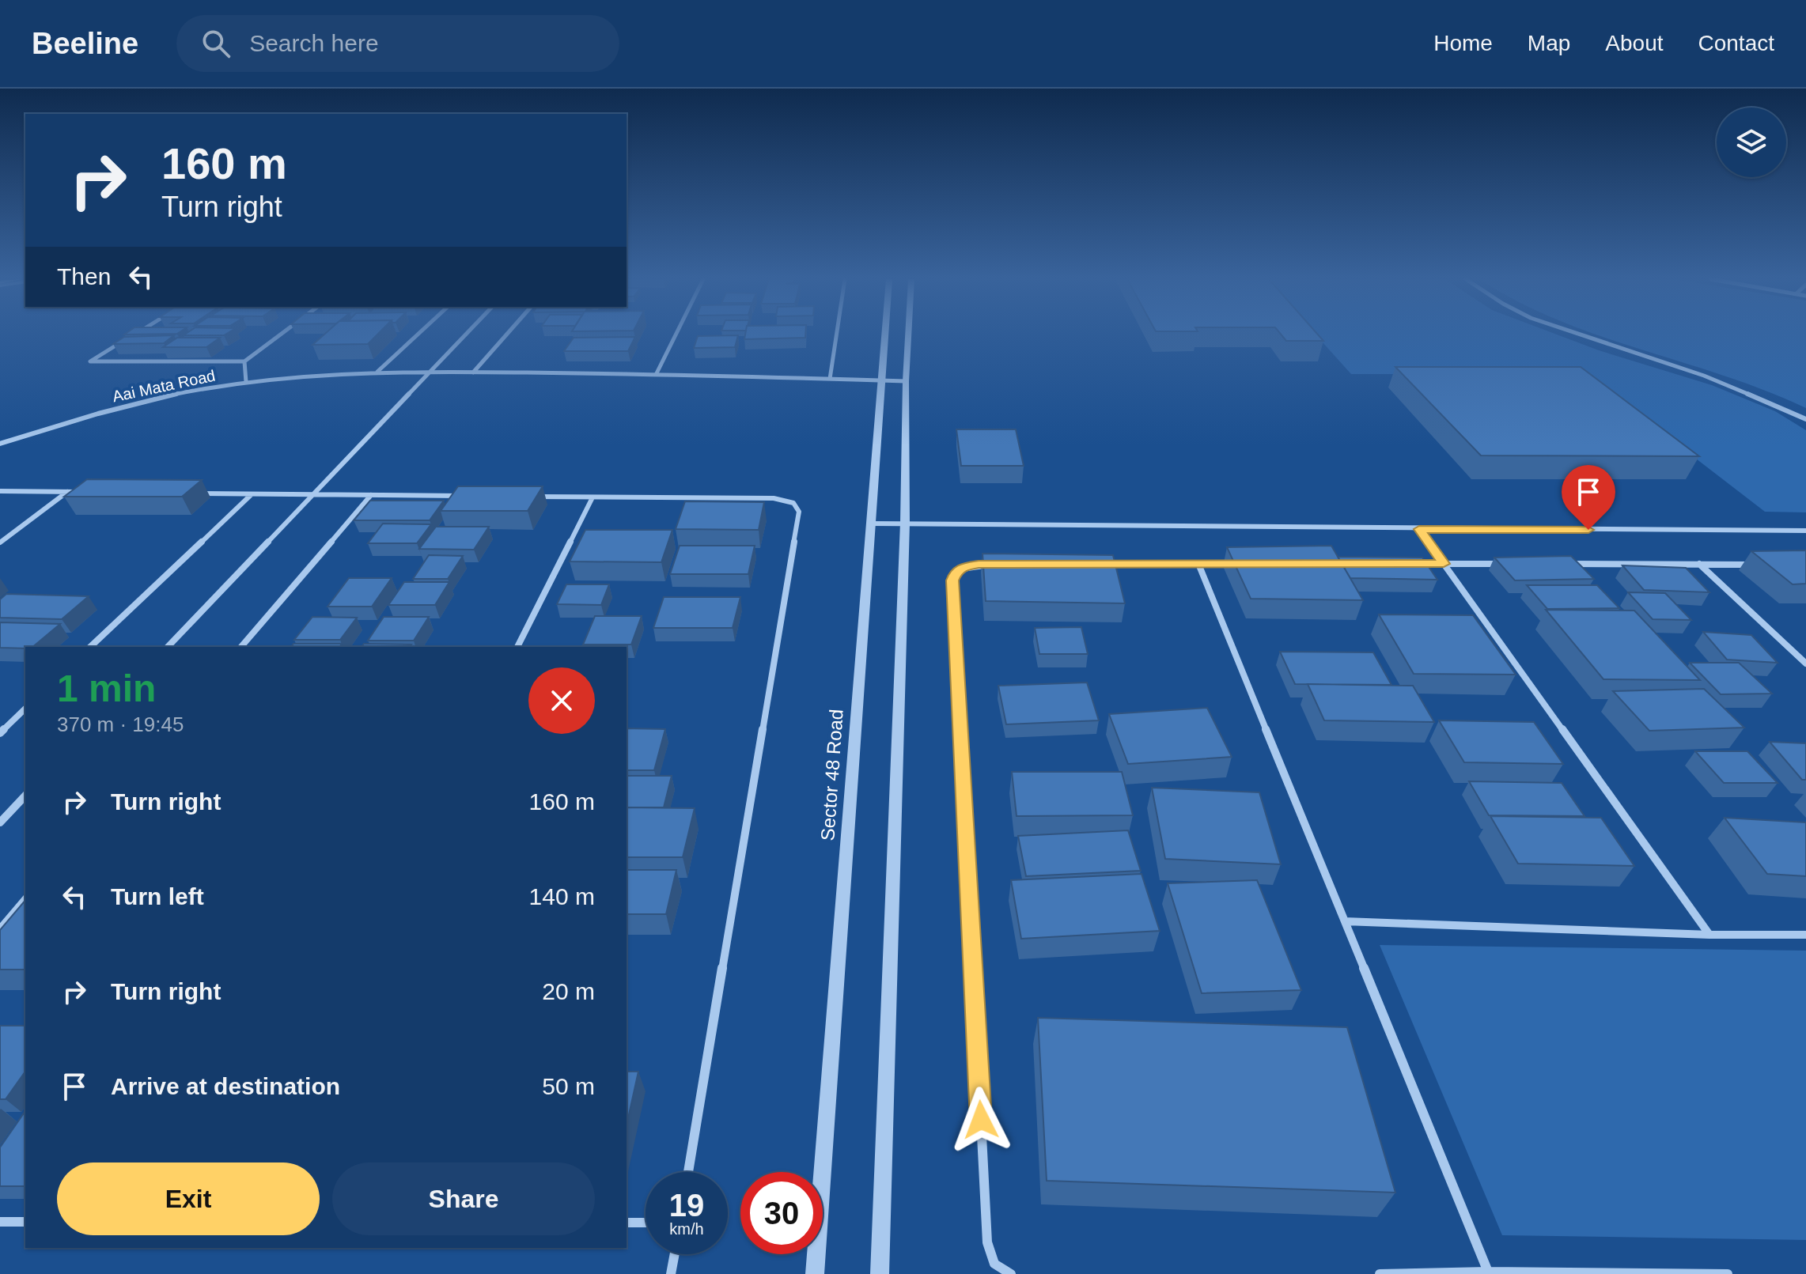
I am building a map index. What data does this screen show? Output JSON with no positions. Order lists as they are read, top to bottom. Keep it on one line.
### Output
{"streets":{"street":["Aai Mata Road","Sector 48 Road"]},"crossings":[["Aai Mata Road","Sector 48 Road"]],"page":{"header":"Beeline","search":"Search here","nav":["Home","Map","About","Contact"],"turn":["160 m","Turn right"],"then":"Then","heading":["1 min","370 m · 19:45"],"list":[{"name":"Turn right","value":"160 m"},{"name":"Turn left","value":"140 m"},{"name":"Turn right","value":"20 m"},{"name":"Arrive at destination","value":"50 m"}],"buttons":["Exit","Share"],"speed":"19 km/h","limit":"30"}}
